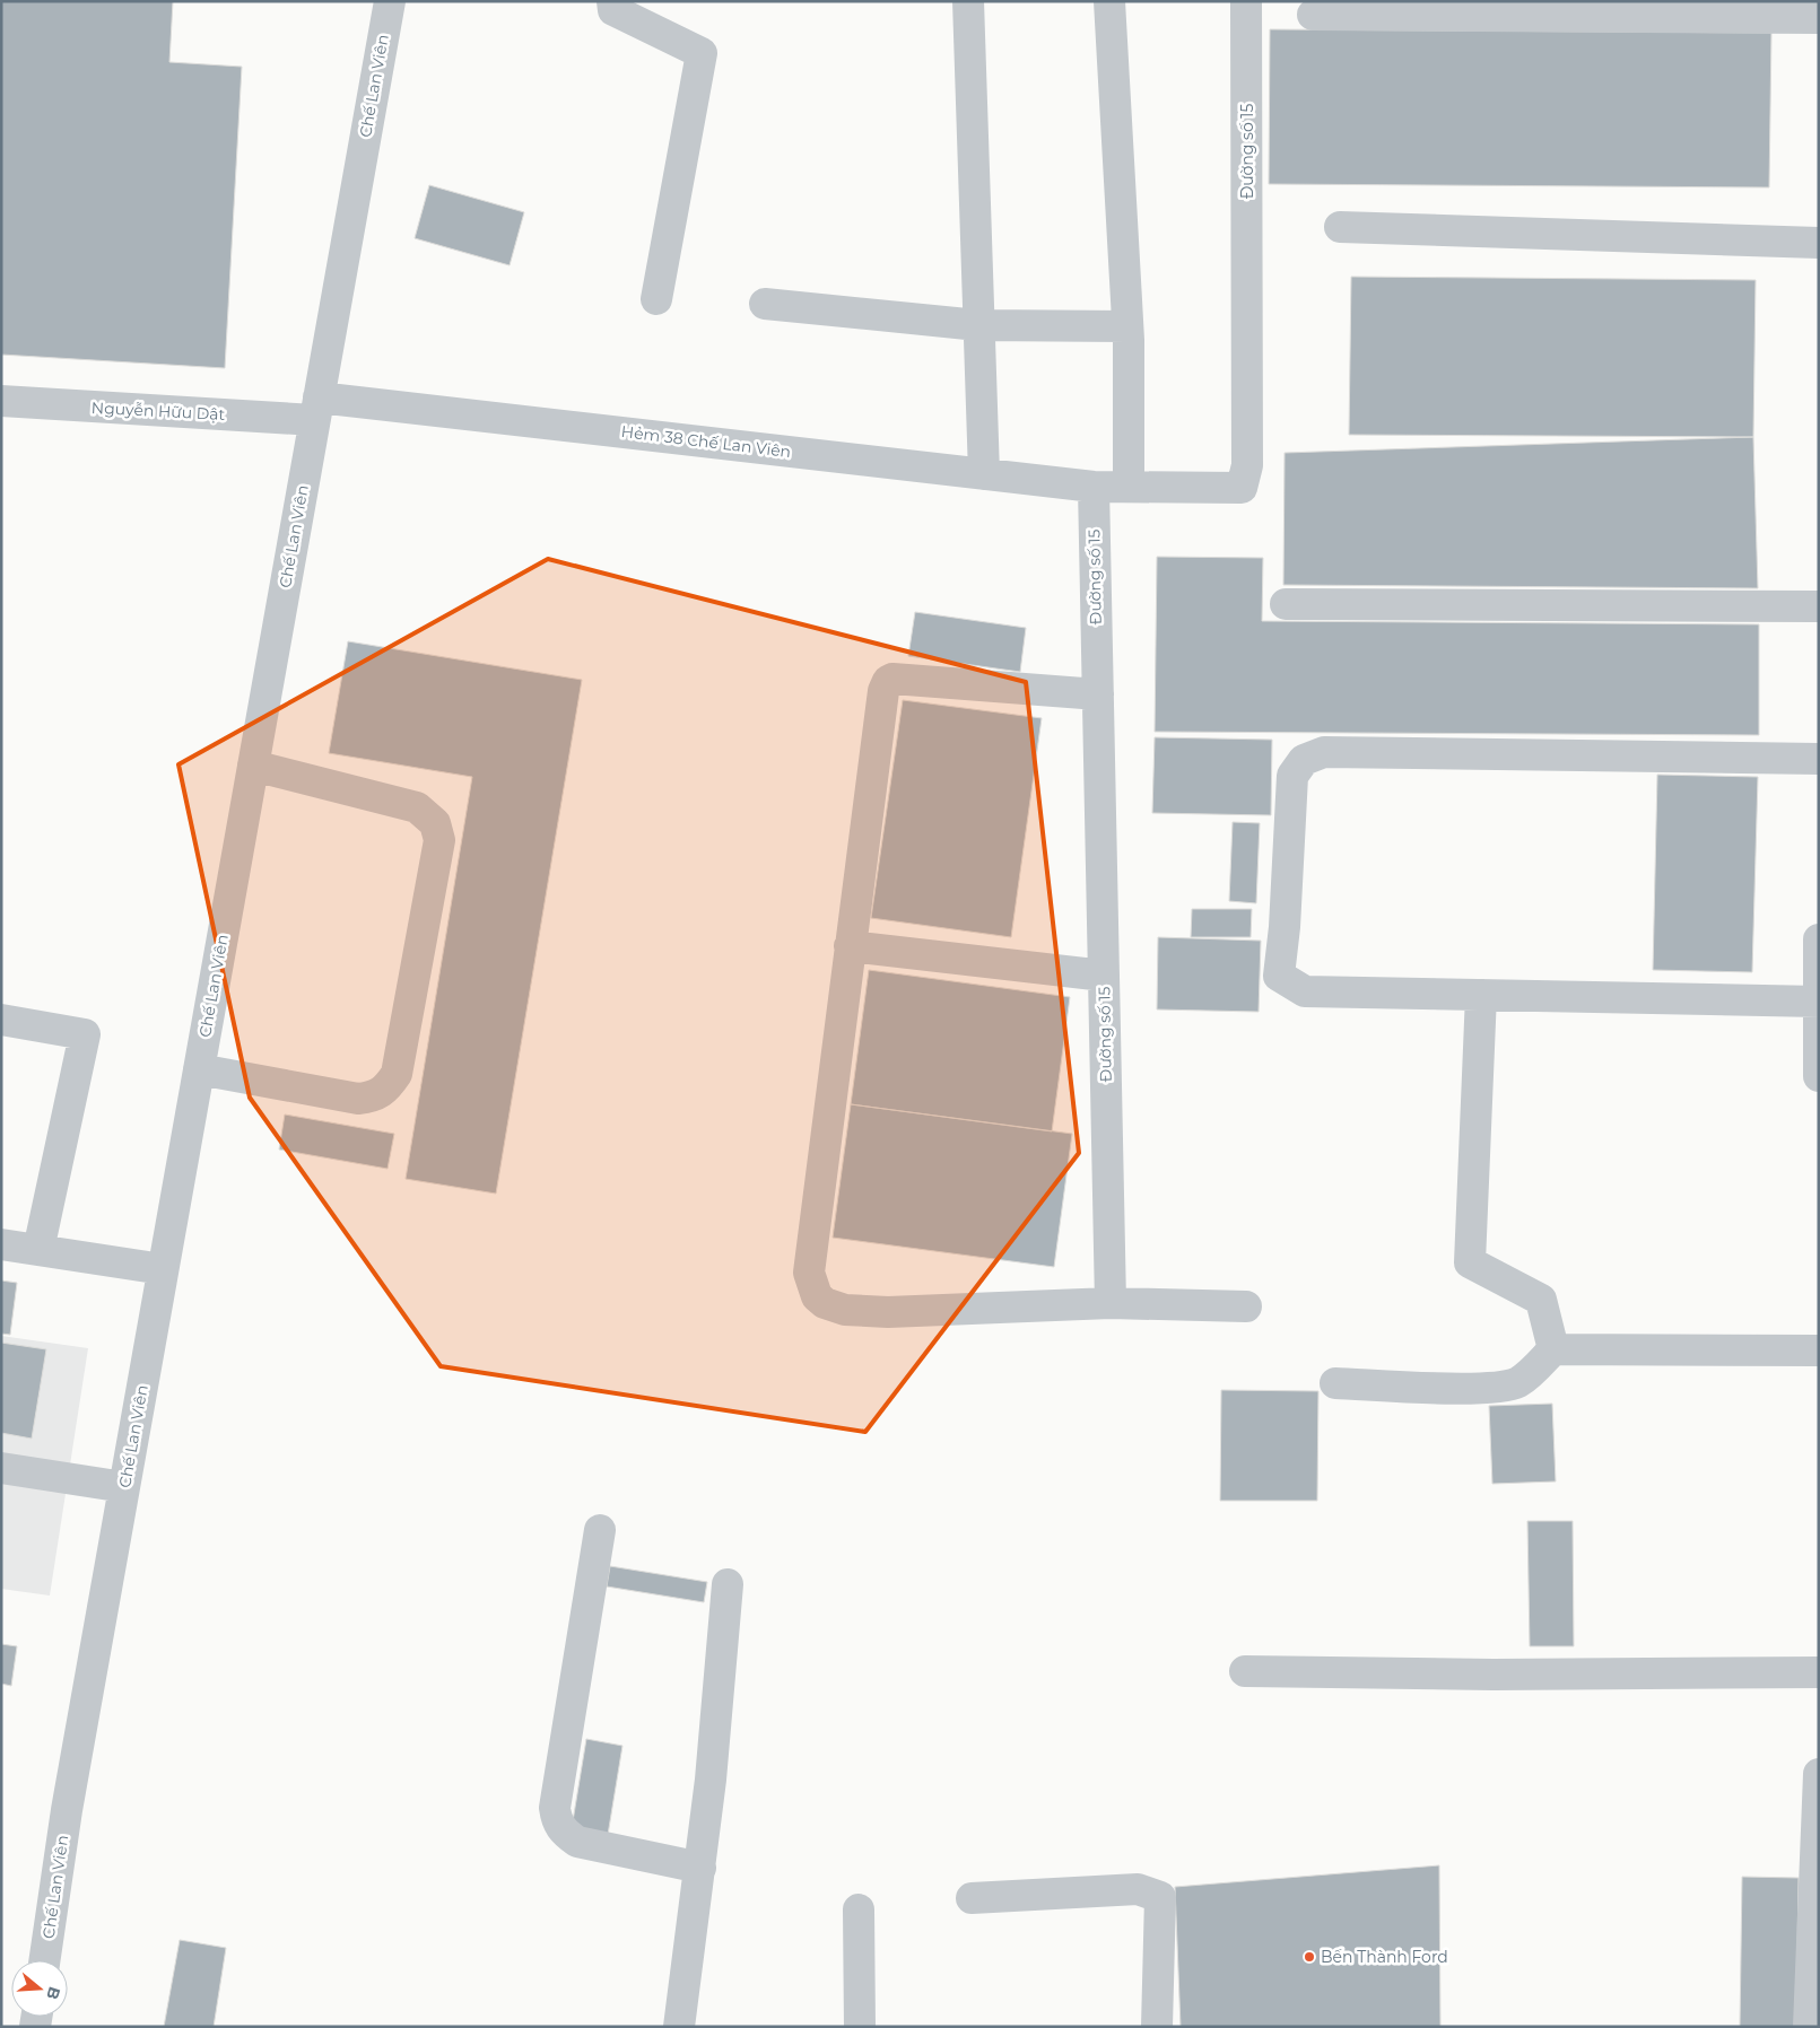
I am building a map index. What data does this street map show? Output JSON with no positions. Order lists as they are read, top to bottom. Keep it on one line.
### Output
{"streets":{"street":["Chế Lan Viên","Đường số 15","Nguyễn Hữu Dật","Hẻm 38 Chế Lan Viên"]},"crossings":[["Chế Lan Viên","Nguyễn Hữu Dật"],["Chế Lan Viên","Hẻm 38 Chế Lan Viên"],["Đường số 15","Hẻm 38 Chế Lan Viên"],["Nguyễn Hữu Dật","Hẻm 38 Chế Lan Viên"]],"places":["Bến Thành Ford"],"north":"right"}
